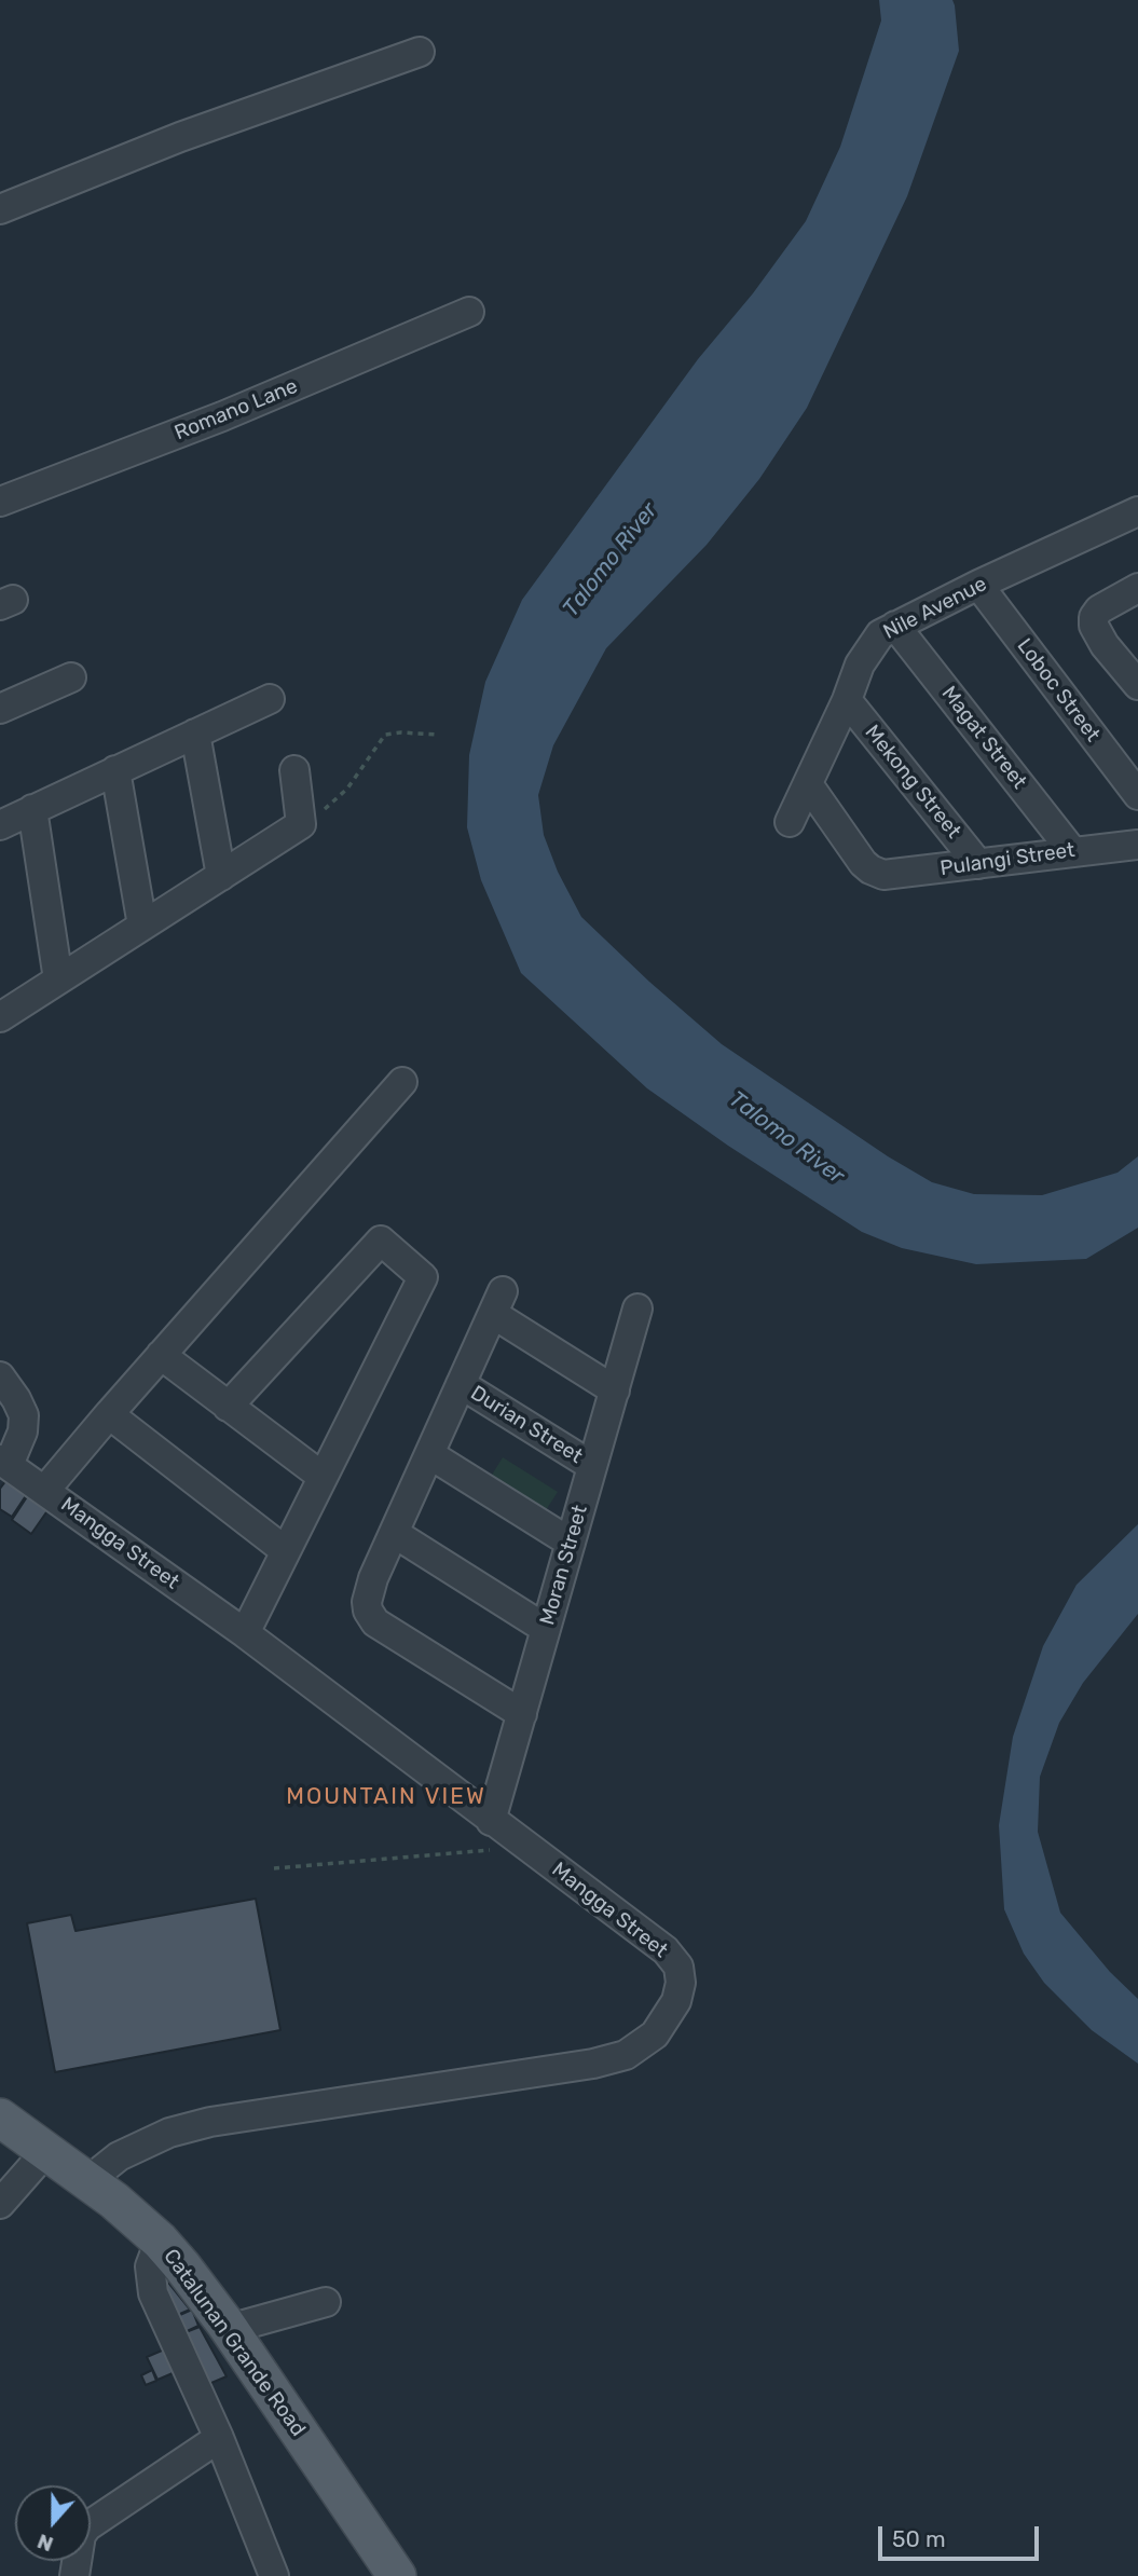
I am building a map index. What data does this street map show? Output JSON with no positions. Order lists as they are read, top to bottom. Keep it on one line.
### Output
{"streets":{"main road":["Catalunan Grande Road"],"street":["Romano Lane","Nile Avenue","Loboc Street","Magat Street","Mekong Street","Pulangi Street","Durian Street","Mangga Street","Moran Street"]},"crossings":[["Nile Avenue","Loboc Street"],["Nile Avenue","Magat Street"],["Nile Avenue","Mekong Street"],["Nile Avenue","Pulangi Street"],["Magat Street","Pulangi Street"],["Mekong Street","Pulangi Street"],["Durian Street","Moran Street"],["Mangga Street","Moran Street"],["Mangga Street","Catalunan Grande Road"]],"districts":["MOUNTAIN VIEW"],"water":["Talomo River"],"scale_bar":"50 m","north":"bottom"}
